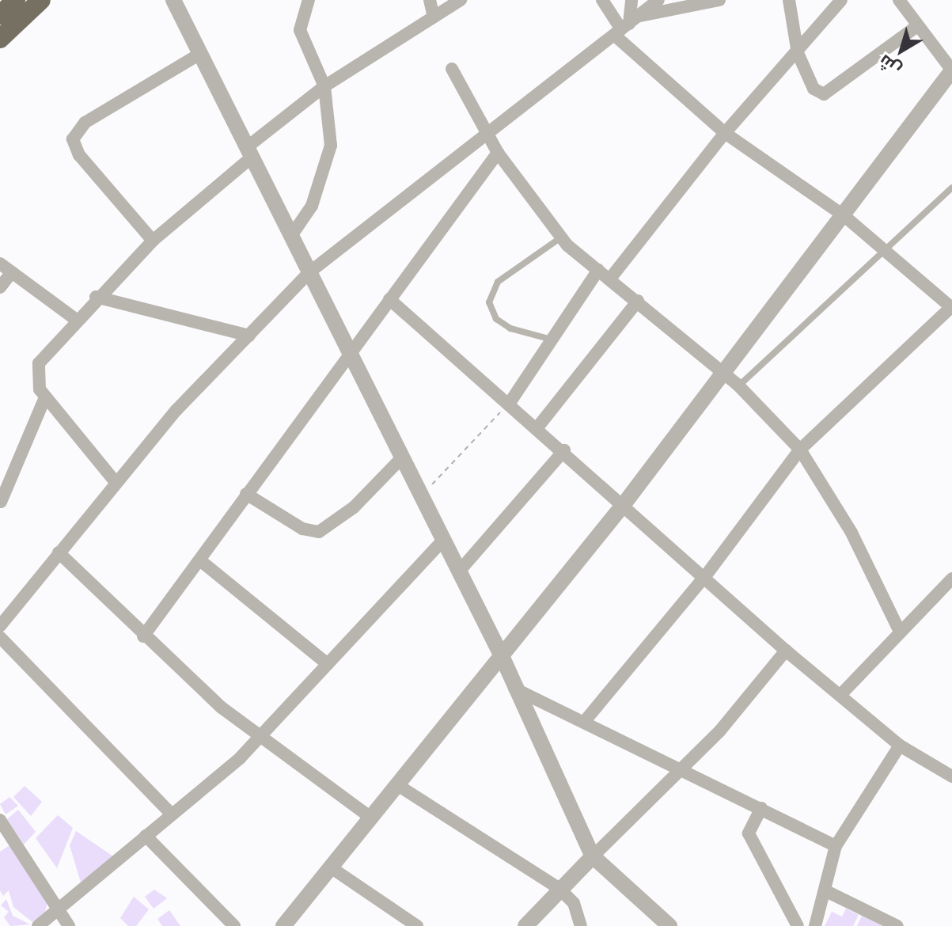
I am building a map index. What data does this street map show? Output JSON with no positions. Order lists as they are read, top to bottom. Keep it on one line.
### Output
{"north":"bottom left"}
